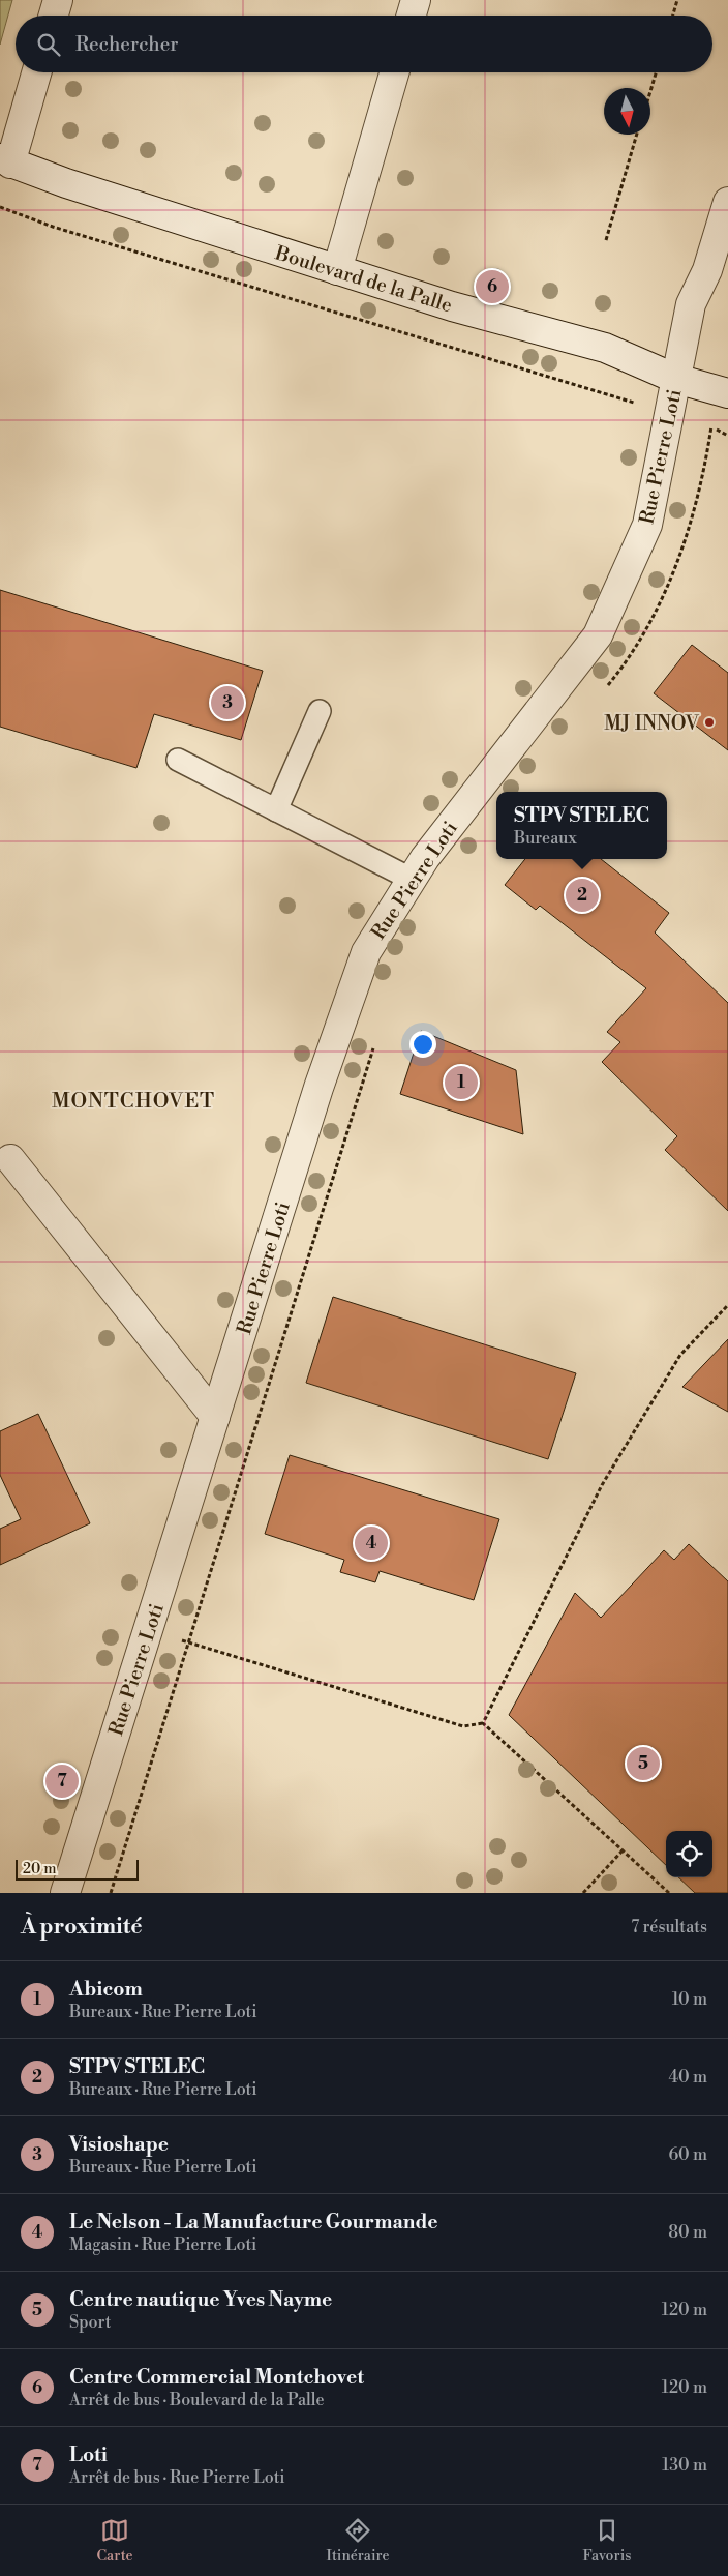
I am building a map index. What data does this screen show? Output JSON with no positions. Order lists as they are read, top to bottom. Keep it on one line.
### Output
{"streets":{"street":["Boulevard de la Palle","Rue Pierre Loti"]},"crossings":[["Boulevard de la Palle","Rue Pierre Loti"]],"districts":["MONTCHOVET"],"places":["MJ INNOV"],"scale_bar":"20 m","north":"bottom","page":{"search":"Rechercher","pins":["6","3","2","1","4","5","7"],"popup":["STPV STELEC","Bureaux"],"scale":"20 m","heading":["À proximité","7 résultats"],"list":[{"mark":"1","name":"Abicom","note":"Bureaux · Rue Pierre Loti","value":"10 m"},{"mark":"2","name":"STPV STELEC","note":"Bureaux · Rue Pierre Loti","value":"40 m"},{"mark":"3","name":"Visioshape","note":"Bureaux · Rue Pierre Loti","value":"60 m"},{"mark":"4","name":"Le Nelson - La Manufacture Gourmande","note":"Magasin · Rue Pierre Loti","value":"80 m"},{"mark":"5","name":"Centre nautique Yves Nayme","note":"Sport","value":"120 m"},{"mark":"6","name":"Centre Commercial Montchovet","note":"Arrêt de bus · Boulevard de la Palle","value":"120 m"},{"mark":"7","name":"Loti","note":"Arrêt de bus · Rue Pierre Loti","value":"130 m"}],"nav":["Carte","Itinéraire","Favoris"]}}
